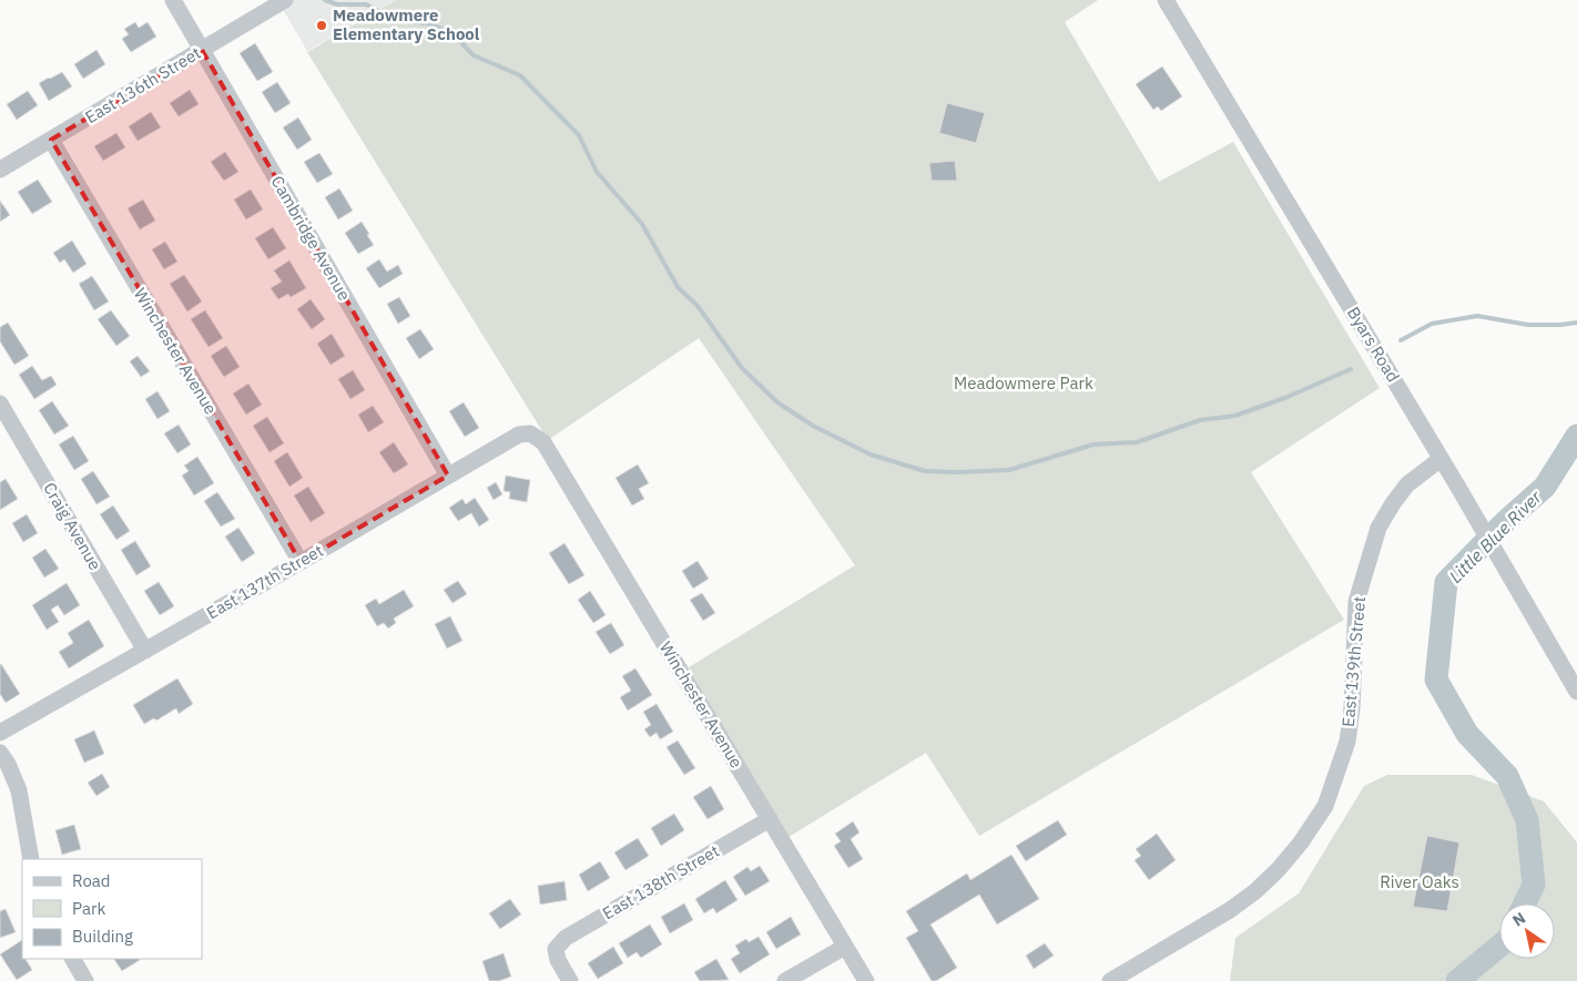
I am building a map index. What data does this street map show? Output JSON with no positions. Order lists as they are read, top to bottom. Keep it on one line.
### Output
{"streets":{"street":["East 136th Street","Cambridge Avenue","Byars Road","Winchester Avenue","Craig Avenue","East 137th Street","East 139th Street","East 138th Street"]},"crossings":[["East 136th Street","Cambridge Avenue"],["East 136th Street","Winchester Avenue"],["Cambridge Avenue","East 137th Street"],["Byars Road","East 139th Street"],["Winchester Avenue","East 137th Street"],["Winchester Avenue","East 138th Street"],["Craig Avenue","East 137th Street"]],"water":["Little Blue River"],"parks":["Meadowmere Park","River Oaks"],"places":["Meadowmere Elementary School"],"legend":["Road","Park","Building"],"north":"top left"}
